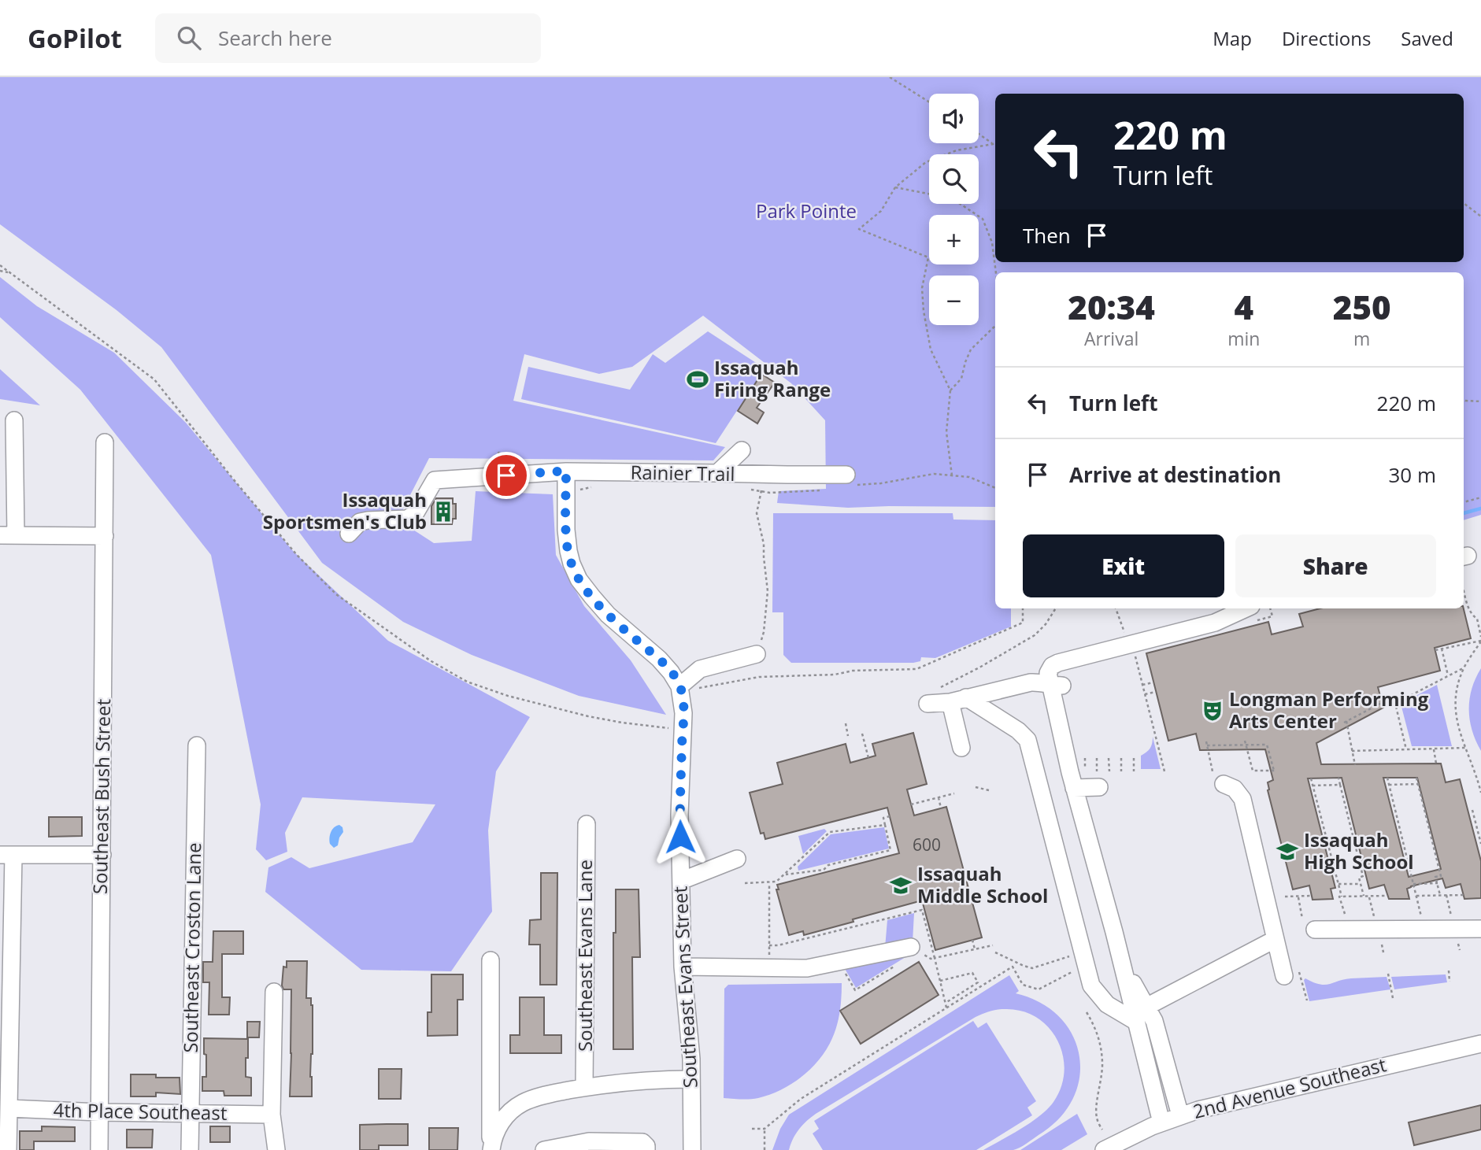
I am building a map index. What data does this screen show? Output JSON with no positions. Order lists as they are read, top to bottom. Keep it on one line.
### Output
{"streets":{"street":["Southeast Bush Street","Southeast Croston Lane","Southeast Evans Lane","Southeast Evans Street","2nd Avenue Southeast","4th Place Southeast"],"path":["Rainier Trail"]},"crossings":[["Southeast Bush Street","4th Place Southeast"],["Southeast Croston Lane","4th Place Southeast"]],"parks":["Park Pointe"],"places":{"sports":["Issaquah Firing Range"],"building":["Issaquah Sportsmen's Club"],"theatre":["Longman Performing Arts Center"],"school or university":["Issaquah High School","Issaquah Middle School"]},"house_numbers":["600"],"page":{"header":"GoPilot","search":"Search here","nav":["Map","Directions","Saved"],"map_buttons":["+","−"],"turn":["220 m","Turn left"],"then":"Then","eta":["20:34","Arrival","4","min","250","m"],"list":[{"name":"Turn left","value":"220 m"},{"name":"Arrive at destination","value":"30 m"}],"buttons":["Exit","Share"]}}
